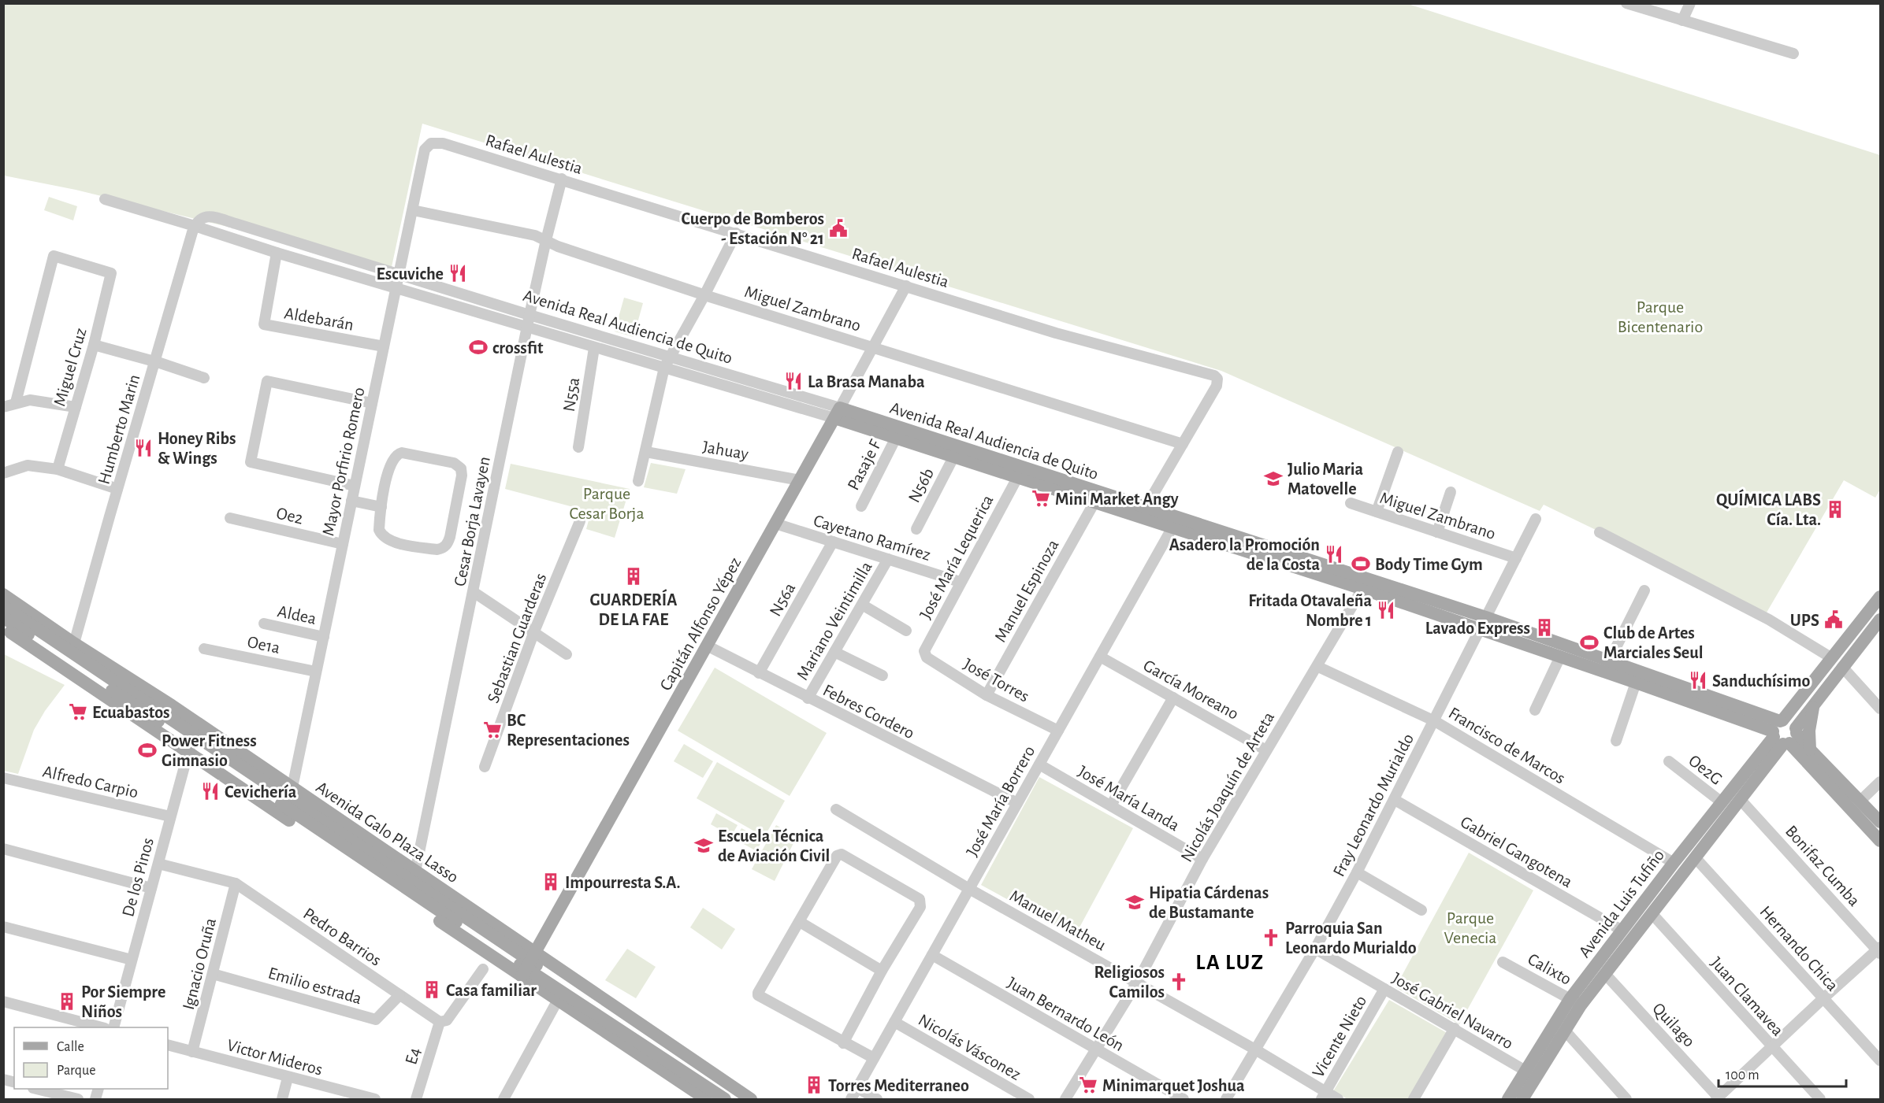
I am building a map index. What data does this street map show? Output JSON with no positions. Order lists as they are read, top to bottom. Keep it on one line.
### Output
{"streets":{"main road":["Avenida Real Audiencia de Quito","Capitán Alfonso Yépez","Avenida Galo Plaza Lasso","Avenida Luis Tufiño"],"street":["Rafael Aulestia","Miguel Zambrano","Aldebarán","Miguel Cruz","N55a","Humberto Marin","Jahuay","Mayor Porfirio Romero","Pasaje F","N56b","Oe2","Cesar Borja Lavayen","Cayetano Ramírez","José María Lequerica","Manuel Espinoza","N56a","Aldea","Mariano Veintimilla","Sebastian Guarderas","Oe1a","José Torres","García Moreano","Febres Cordero","Francisco de Marcos","Oe2G","Alfredo Carpio","Nicolás Joaquín de Arteta","José María Landa","José María Borrero","Fray Leonardo Murialdo","Gabriel Gangotena","Bonifaz Cumba","De los Pinos","Manuel Matheu","Pedro Barrios","Hernando Chica","Ignacio Oruña","Calixto","Emilio estrada","Juan Clamavea","José Gabriel Navarro","Juan Bernardo León","Quilago","Vicente Nieto","Nicolás Vásconez","E4","Victor Mideros"]},"crossings":[["Rafael Aulestia","Miguel Zambrano"],["Rafael Aulestia","Avenida Real Audiencia de Quito"],["Rafael Aulestia","Mayor Porfirio Romero"],["Rafael Aulestia","Cesar Borja Lavayen"],["Rafael Aulestia","Capitán Alfonso Yépez"],["Miguel Zambrano","Mayor Porfirio Romero"],["Miguel Zambrano","Cesar Borja Lavayen"],["Miguel Zambrano","Capitán Alfonso Yépez"],["Miguel Zambrano","Fray Leonardo Murialdo"],["Aldebarán","Avenida Real Audiencia de Quito"],["Aldebarán","Mayor Porfirio Romero"],["Avenida Real Audiencia de Quito","N55a"],["Avenida Real Audiencia de Quito","Humberto Marin"],["Avenida Real Audiencia de Quito","Mayor Porfirio Romero"],["Avenida Real Audiencia de Quito","Pasaje F"],["Avenida Real Audiencia de Quito","N56b"],["Avenida Real Audiencia de Quito","Cesar Borja Lavayen"],["Avenida Real Audiencia de Quito","José María Lequerica"],["Avenida Real Audiencia de Quito","Manuel Espinoza"],["Avenida Real Audiencia de Quito","Capitán Alfonso Yépez"],["Avenida Real Audiencia de Quito","Nicolás Joaquín de Arteta"],["Avenida Real Audiencia de Quito","José María Borrero"],["Avenida Real Audiencia de Quito","Fray Leonardo Murialdo"],["Avenida Real Audiencia de Quito","Avenida Luis Tufiño"],["Humberto Marin","Avenida Galo Plaza Lasso"],["Jahuay","Capitán Alfonso Yépez"],["Mayor Porfirio Romero","Oe2"],["Mayor Porfirio Romero","Aldea"],["Mayor Porfirio Romero","Oe1a"],["Mayor Porfirio Romero","Avenida Galo Plaza Lasso"],["Cesar Borja Lavayen","Avenida Galo Plaza Lasso"],["Cayetano Ramírez","José María Lequerica"],["Cayetano Ramírez","N56a"],["Cayetano Ramírez","Mariano Veintimilla"],["Cayetano Ramírez","Capitán Alfonso Yépez"],["José María Lequerica","José Torres"],["Manuel Espinoza","José Torres"],["N56a","Febres Cordero"],["Mariano Veintimilla","Febres Cordero"],["Capitán Alfonso Yépez","Febres Cordero"],["Capitán Alfonso Yépez","Avenida Galo Plaza Lasso"],["José Torres","José María Borrero"],["García Moreano","Nicolás Joaquín de Arteta"],["García Moreano","José María Borrero"],["Febres Cordero","José María Borrero"],["Francisco de Marcos","Nicolás Joaquín de Arteta"],["Francisco de Marcos","Fray Leonardo Murialdo"],["Francisco de Marcos","Avenida Luis Tufiño"],["Oe2G","Avenida Luis Tufiño"],["Alfredo Carpio","De los Pinos"],["Nicolás Joaquín de Arteta","José María Landa"],["Nicolás Joaquín de Arteta","Manuel Matheu"],["Nicolás Joaquín de Arteta","Juan Bernardo León"],["José María Landa","José María Borrero"],["José María Borrero","Manuel Matheu"],["José María Borrero","Juan Bernardo León"],["José María Borrero","Nicolás Vásconez"],["Fray Leonardo Murialdo","Gabriel Gangotena"],["Fray Leonardo Murialdo","Manuel Matheu"],["Fray Leonardo Murialdo","José Gabriel Navarro"],["Avenida Galo Plaza Lasso","De los Pinos"],["Gabriel Gangotena","Avenida Luis Tufiño"],["Bonifaz Cumba","Avenida Luis Tufiño"],["De los Pinos","Pedro Barrios"],["Avenida Luis Tufiño","Hernando Chica"],["Avenida Luis Tufiño","Calixto"],["Avenida Luis Tufiño","Juan Clamavea"],["Avenida Luis Tufiño","José Gabriel Navarro"],["Avenida Luis Tufiño","Quilago"],["Manuel Matheu","Vicente Nieto"],["Pedro Barrios","Ignacio Oruña"],["Pedro Barrios","Emilio estrada"],["Pedro Barrios","E4"],["Ignacio Oruña","Emilio estrada"],["Ignacio Oruña","Victor Mideros"],["José Gabriel Navarro","Vicente Nieto"]],"districts":["LA LUZ"],"parks":["Parque Bicentenario","Parque Cesar Borja","Parque Venecia"],"places":{"public building":["Cuerpo de Bomberos - Estación N° 21","UPS"],"restaurant":["Escuviche","La Brasa Manaba","Honey Ribs & Wings","Asadero la Promoción de la Costa","Fritada Otavaleña Nombre 1","Sanduchísimo","Cevichería"],"sports":["crossfit","Body Time Gym","Club de Artes Marciales Seul","Power Fitness Gimnasio"],"school or university":["Julio Maria Matovelle","Escuela Técnica de Aviación Civil","Hipatia Cárdenas de Bustamante"],"supermarket":["Mini Market Angy","Ecuabastos","BC Representaciones","Minimarquet Joshua"],"building":["QUÍMICA LABS Cía. Lta.","GUARDERÍA DE LA FAE","Lavado Express","Impourresta S.A.","Casa familiar","Por Siempre Niños","Torres Mediterraneo"],"church":["Parroquia San Leonardo Murialdo","Religiosos Camilos"]},"legend":["Calle","Parque"],"scale_bar":"100 m"}
